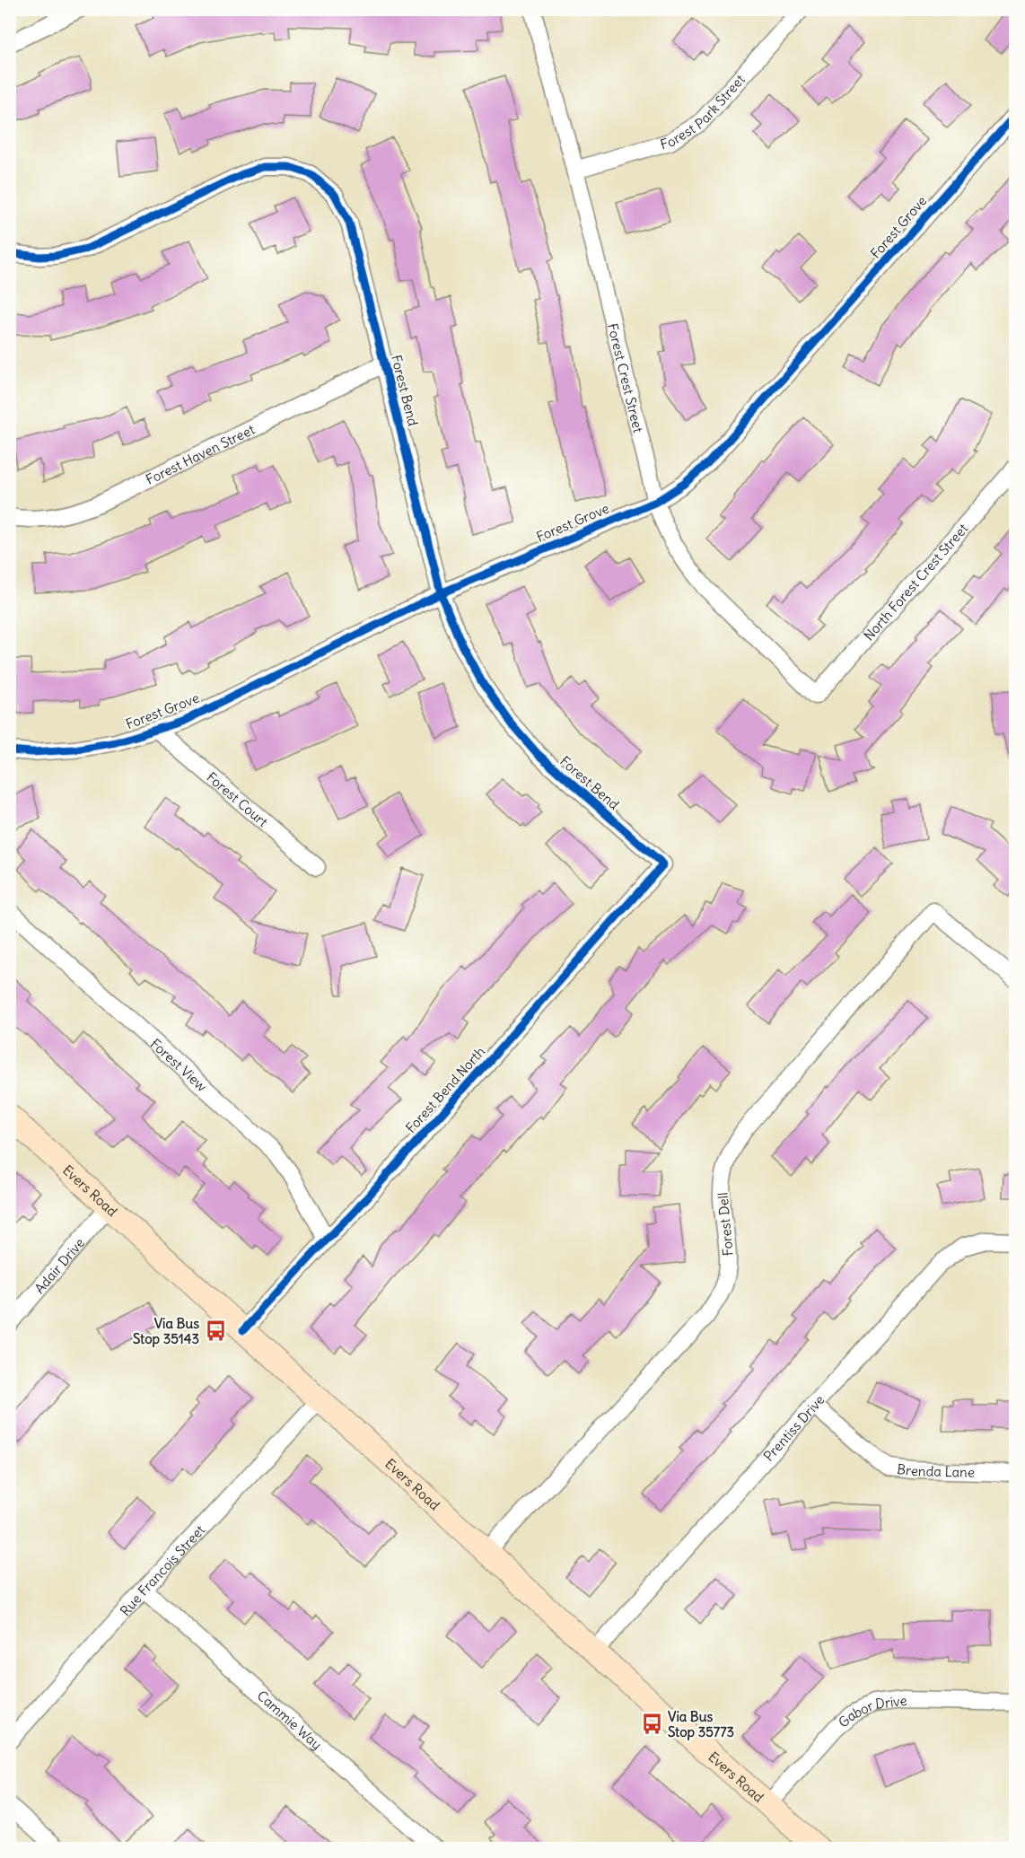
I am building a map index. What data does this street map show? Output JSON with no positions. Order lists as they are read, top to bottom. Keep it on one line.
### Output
{"streets":{"main road":["Evers Road"],"street":["Forest Park Street","Forest Grove","Forest Crest Street","Forest Bend","Forest Haven Street","North Forest Crest Street","Forest Court","Forest View","Forest Bend North","Forest Dell","Adair Drive","Prentiss Drive","Brenda Lane","Rue Francois Street","Gabor Drive","Cammie Way"]},"crossings":[["Forest Park Street","Forest Crest Street"],["Forest Grove","Forest Crest Street"],["Forest Grove","Forest Bend"],["Forest Grove","Forest Court"],["Forest Crest Street","North Forest Crest Street"],["Forest Bend","Forest Haven Street"],["Forest Bend","Forest Bend North"],["Forest View","Forest Bend North"],["Forest Bend North","Evers Road"],["Evers Road","Forest Dell"],["Evers Road","Adair Drive"],["Evers Road","Prentiss Drive"],["Evers Road","Rue Francois Street"],["Evers Road","Gabor Drive"],["Prentiss Drive","Brenda Lane"],["Rue Francois Street","Cammie Way"]],"places":{"bus stop":["Via Bus Stop 35143","Via Bus Stop 35773"]}}
